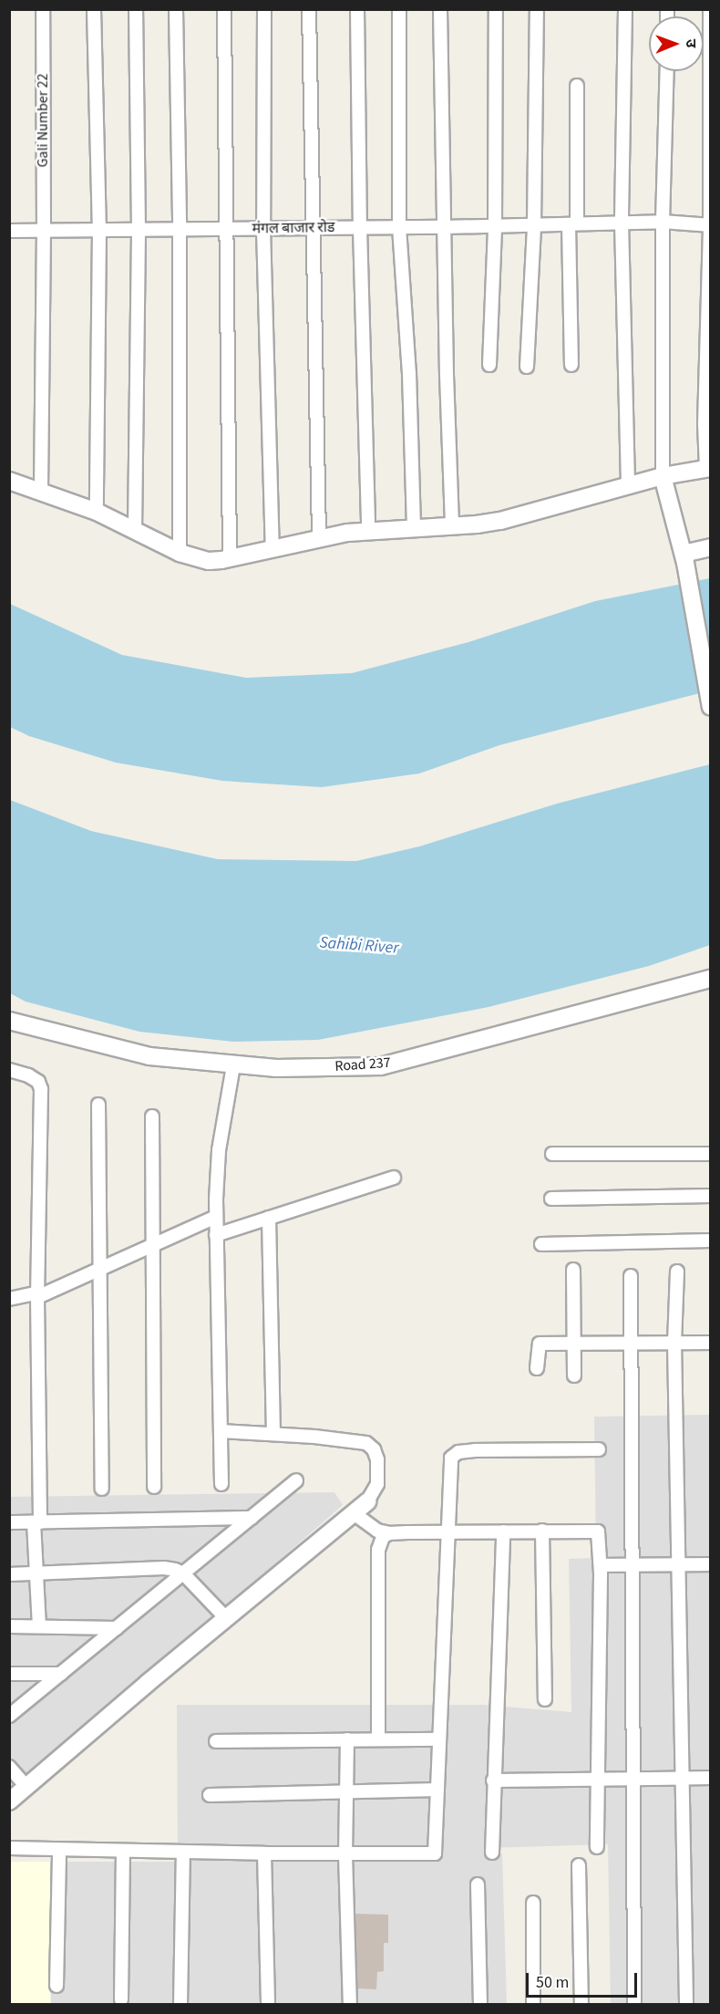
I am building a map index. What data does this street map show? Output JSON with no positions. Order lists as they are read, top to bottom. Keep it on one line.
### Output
{"streets":{"street":["Gali Number 22","मंगल बाजार रोड","Road 237"]},"crossings":[["Gali Number 22","मंगल बाजार रोड"]],"water":["Sahibi River"],"scale_bar":"50 m","north":"right"}
